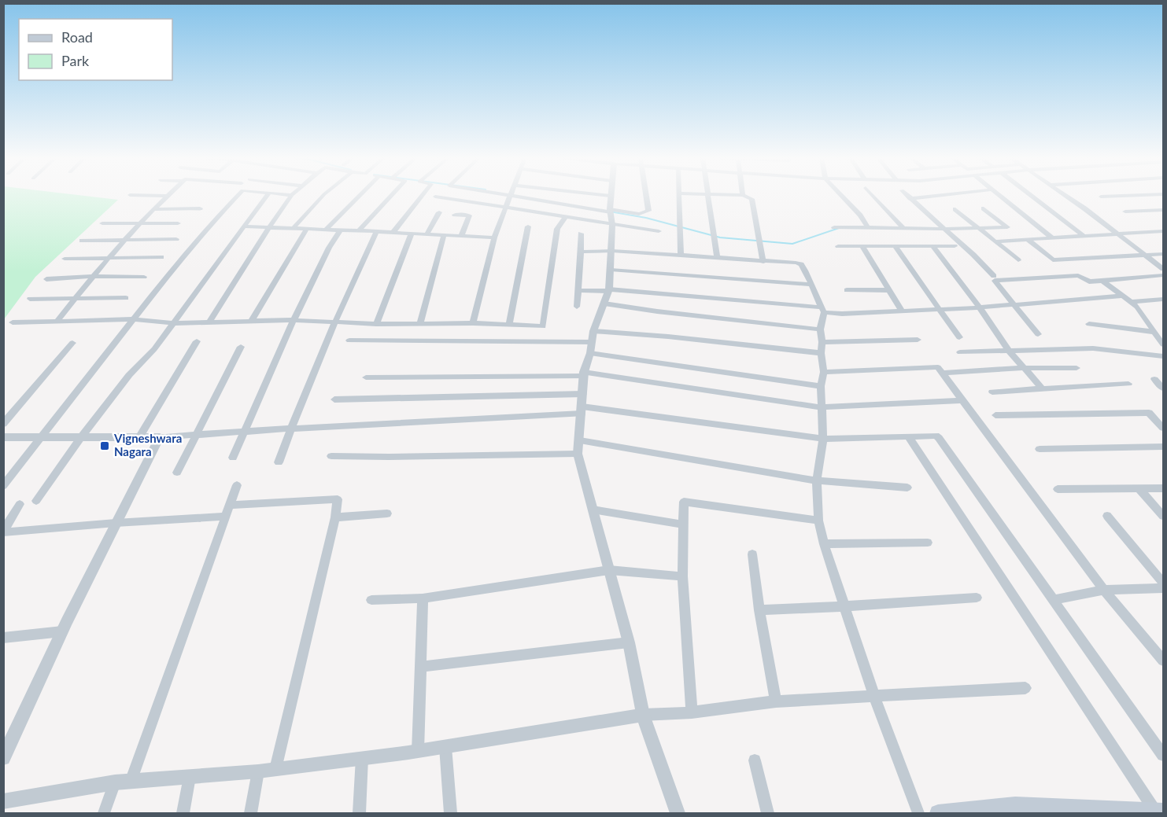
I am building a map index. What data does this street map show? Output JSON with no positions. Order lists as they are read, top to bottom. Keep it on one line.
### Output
{"places":{"transit":["Vigneshwara Nagara"]},"legend":["Road","Park"]}
